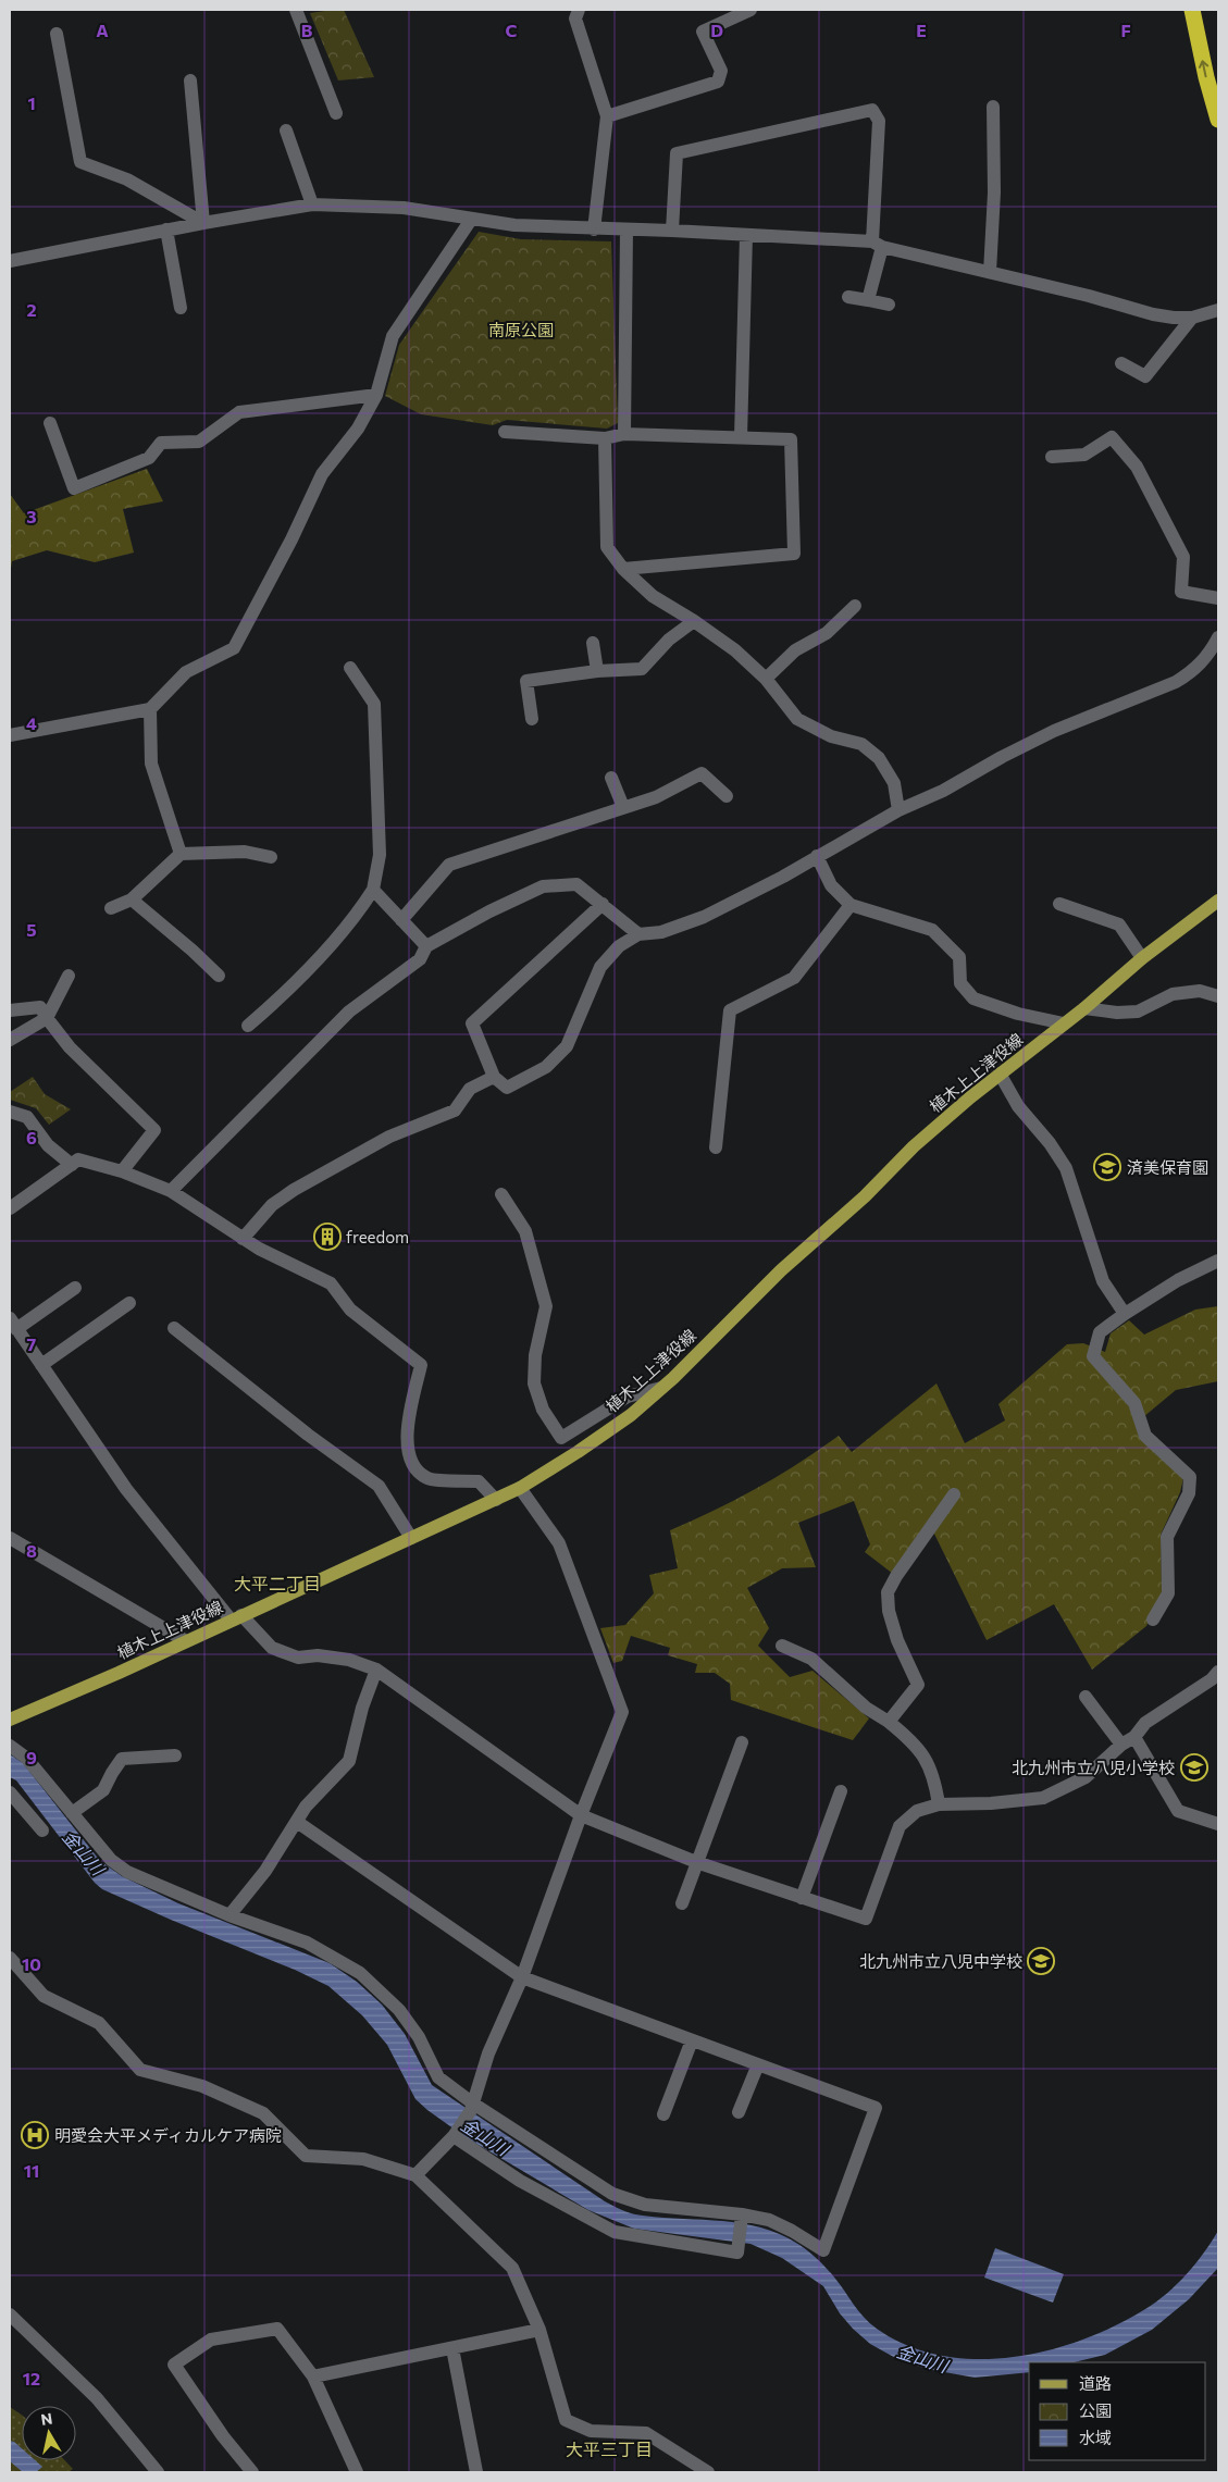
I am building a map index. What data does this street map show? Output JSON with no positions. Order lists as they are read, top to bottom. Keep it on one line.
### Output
{"streets":{"main road":["植木上上津役線"]},"districts":["大平二丁目","大平三丁目"],"water":["金山川"],"parks":["南原公園"],"places":{"school or university":["済美保育園","北九州市立八児小学校","北九州市立八児中学校"],"building":["freedom"],"hospital":["明愛会大平メディカルケア病院"]},"legend":["道路","公園","水域"],"north":"top","grid":{"columns":["A","B","C","D","E","F"],"rows":["1","2","3","4","5","6","7","8","9","10","11","12"]}}
